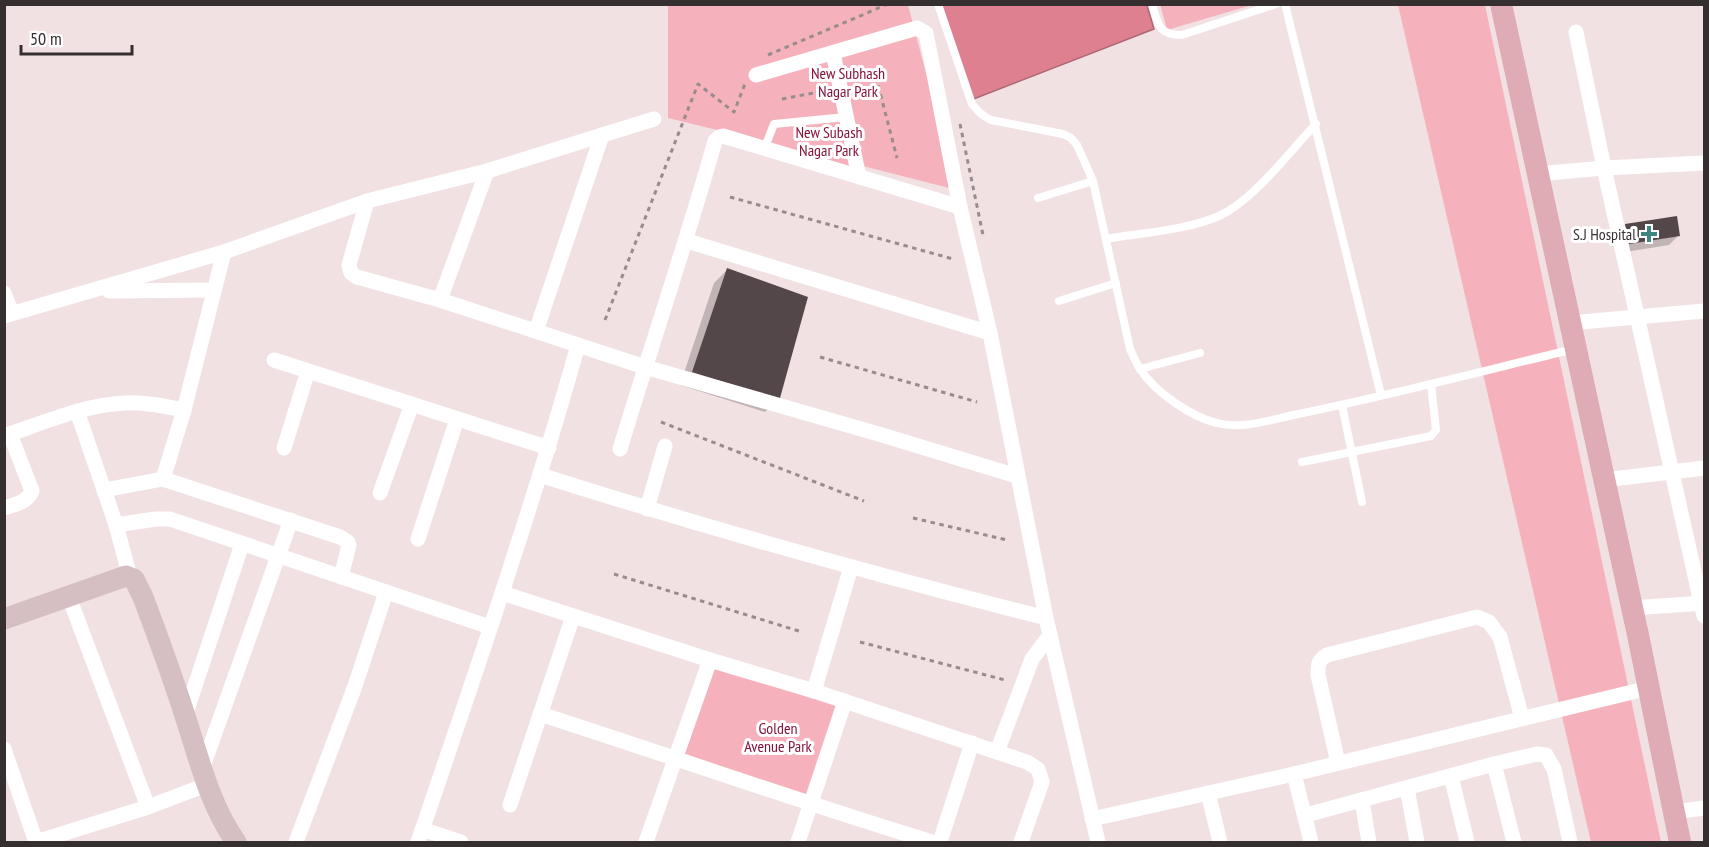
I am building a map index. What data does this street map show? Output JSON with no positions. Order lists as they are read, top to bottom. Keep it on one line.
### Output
{"parks":["New Subhash Nagar Park","New Subash Nagar Park","Golden Avenue Park"],"places":{"health":["S.J Hospital"]},"scale_bar":"50 m"}
